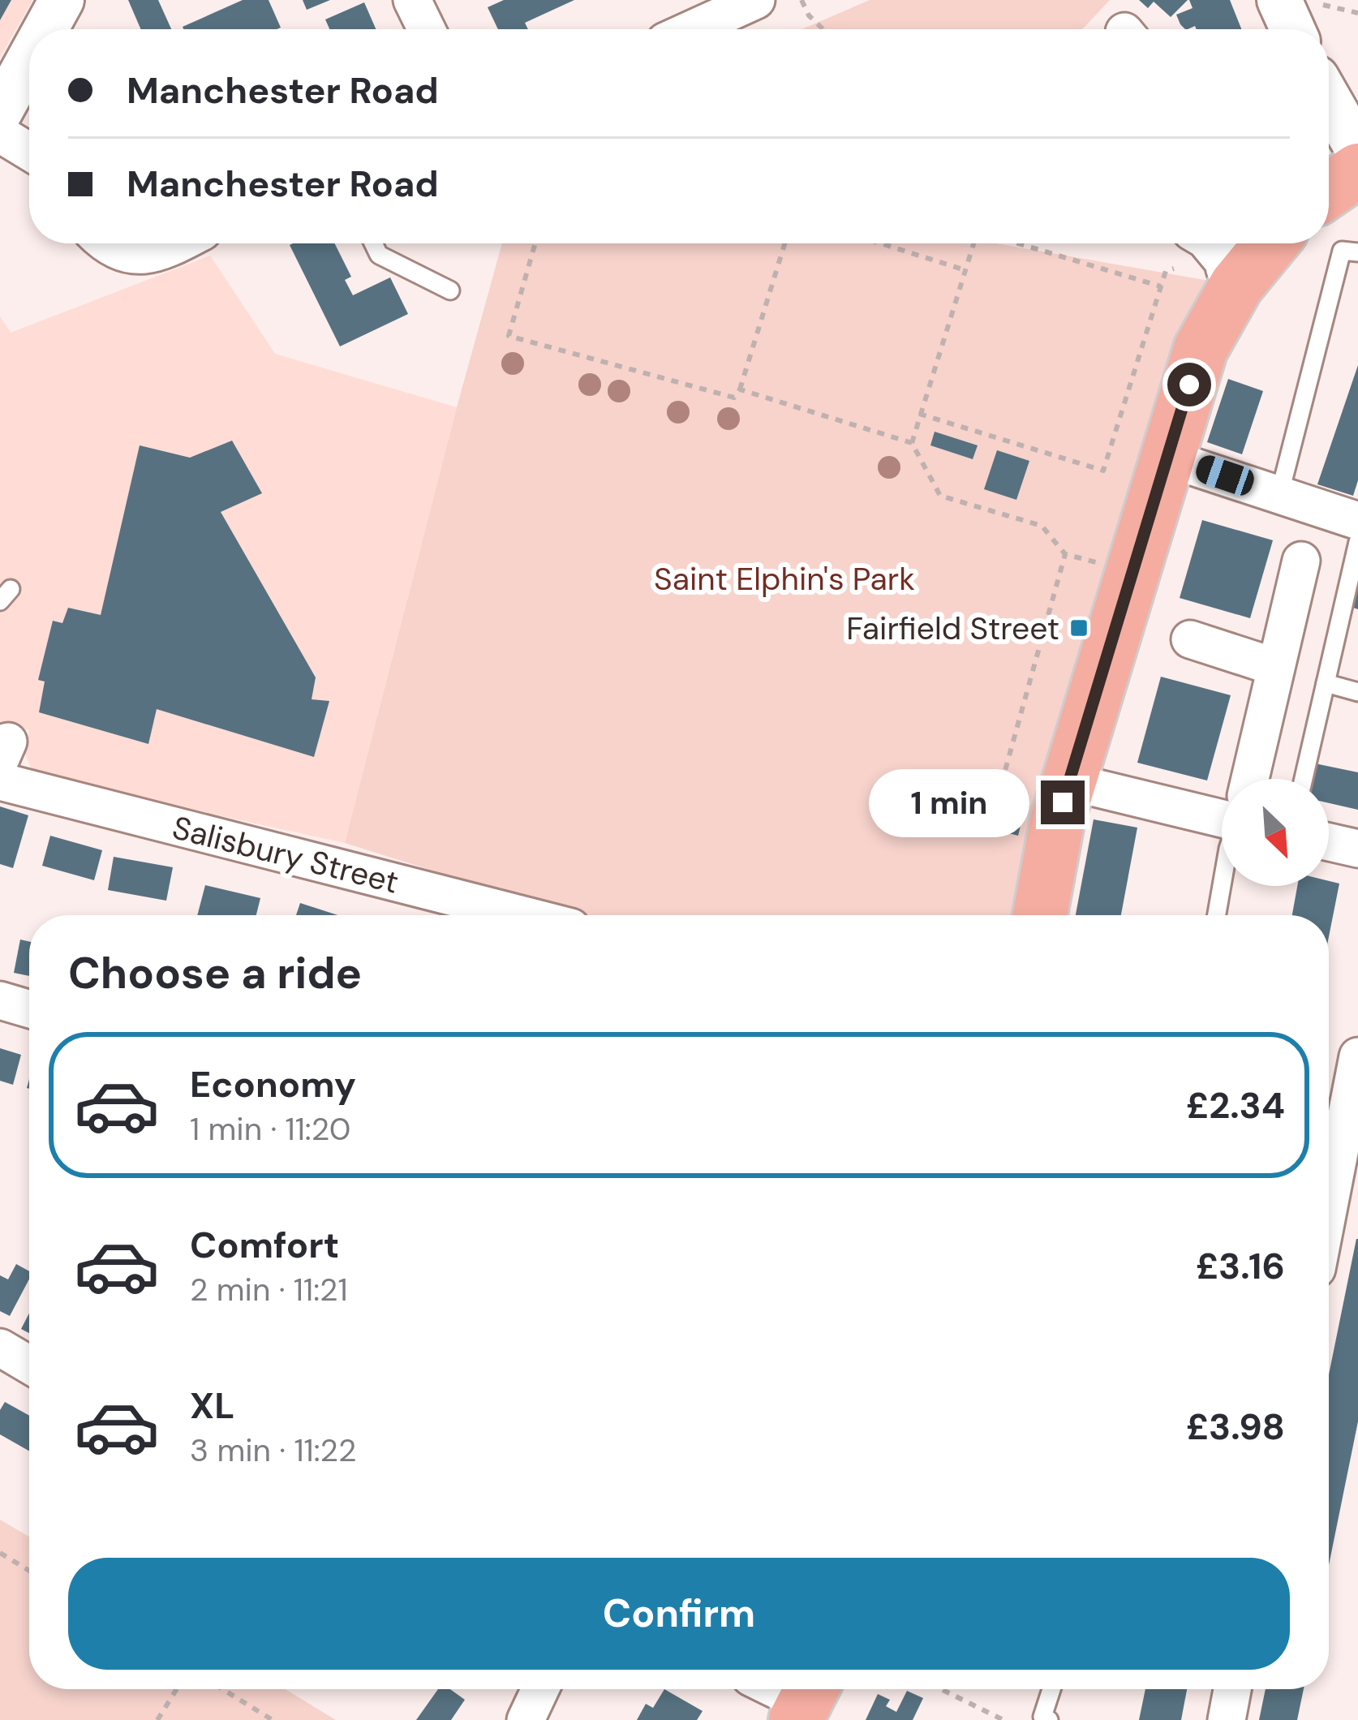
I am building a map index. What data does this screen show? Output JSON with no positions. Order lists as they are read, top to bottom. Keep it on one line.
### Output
{"streets":{"street":["Salisbury Street"]},"parks":["Saint Elphin's Park"],"places":{"transit":["Fairfield Street"]},"north":"bottom right","page":{"banner":["Manchester Road","Manchester Road"],"bubble":"1 min","heading":"Choose a ride","list":[{"name":"Economy","note":"1 min · 11:20","value":"£2.34"},{"name":"Comfort","note":"2 min · 11:21","value":"£3.16"},{"name":"XL","note":"3 min · 11:22","value":"£3.98"}],"buttons":"Confirm"}}
